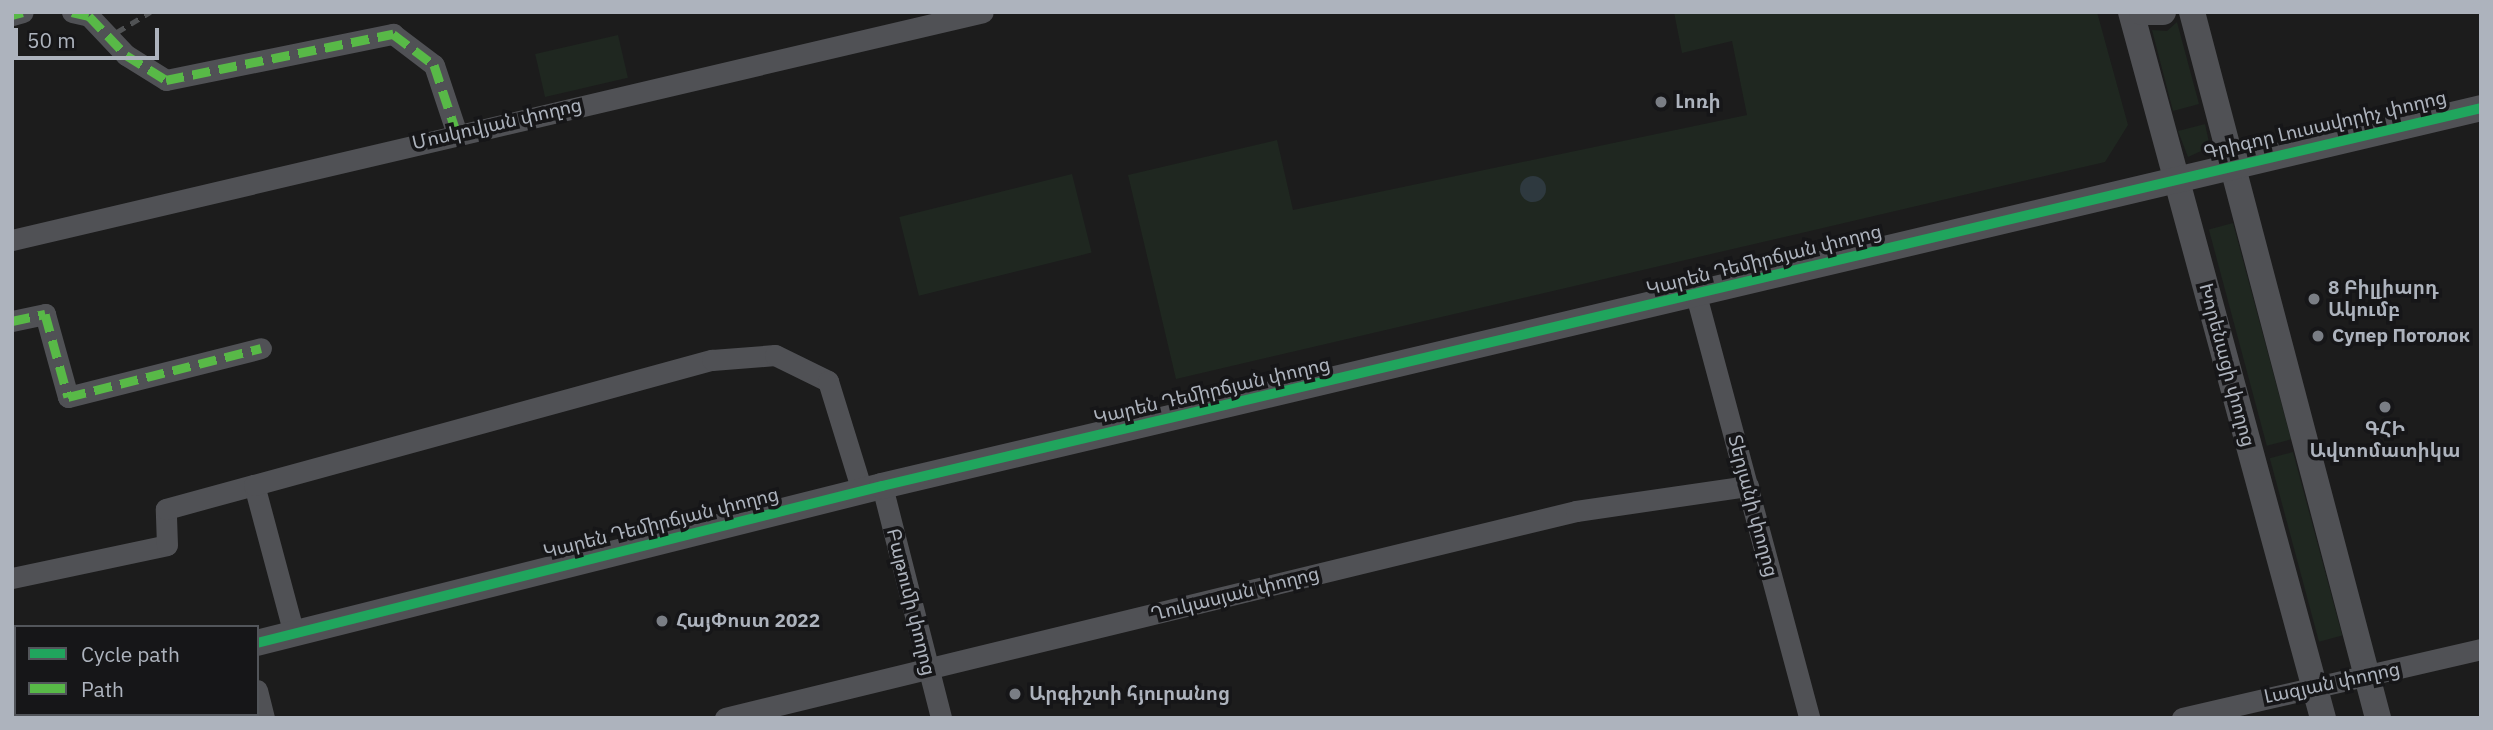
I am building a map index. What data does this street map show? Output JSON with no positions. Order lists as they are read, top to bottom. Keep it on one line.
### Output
{"streets":{"street":["Մոսկովյան փողոց","Գրիգոր Լուսավորիչ փողոց","Կարեն Դեմիրճյան փողոց","Խորենացի փողոց","Տերյանի փողոց","Ղուկասյան փողոց","Բաթումի փողոց","Լազյան փողոց"]},"crossings":[["Գրիգոր Լուսավորիչ փողոց","Կարեն Դեմիրճյան փողոց"],["Գրիգոր Լուսավորիչ փողոց","Խորենացի փողոց"],["Կարեն Դեմիրճյան փողոց","Խորենացի փողոց"],["Կարեն Դեմիրճյան փողոց","Տերյանի փողոց"],["Կարեն Դեմիրճյան փողոց","Բաթումի փողոց"],["Խորենացի փողոց","Լազյան փողոց"],["Տերյանի փողոց","Ղուկասյան փողոց"],["Ղուկասյան փողոց","Բաթումի փողոց"]],"places":["Լոռի","8 Բիլլիարդ Ակումբ","Супер Потолок","ԳՀԻ Ավտոմատիկա","ՀայՓոստ 2022","Արգիշտի հյուրանոց"],"legend":["Cycle path","Path"],"scale_bar":"50 m"}
